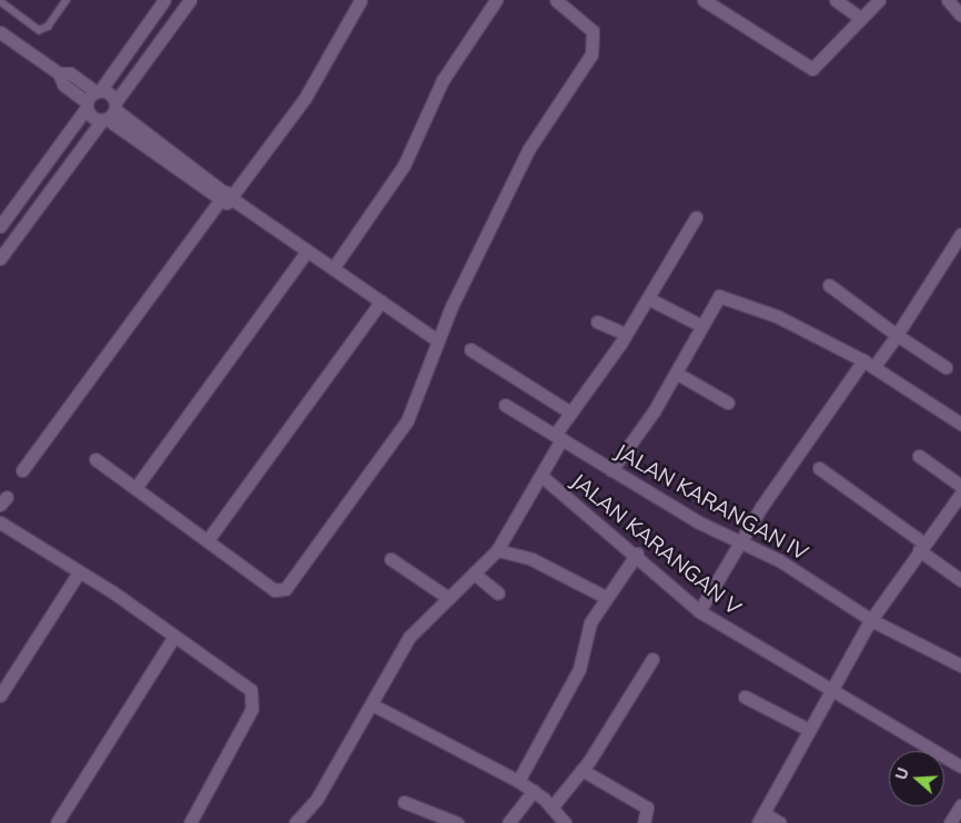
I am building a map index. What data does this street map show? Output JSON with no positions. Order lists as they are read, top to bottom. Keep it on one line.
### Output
{"streets":{"street":["JALAN KARANGAN IV","JALAN KARANGAN V"]},"north":"left"}
